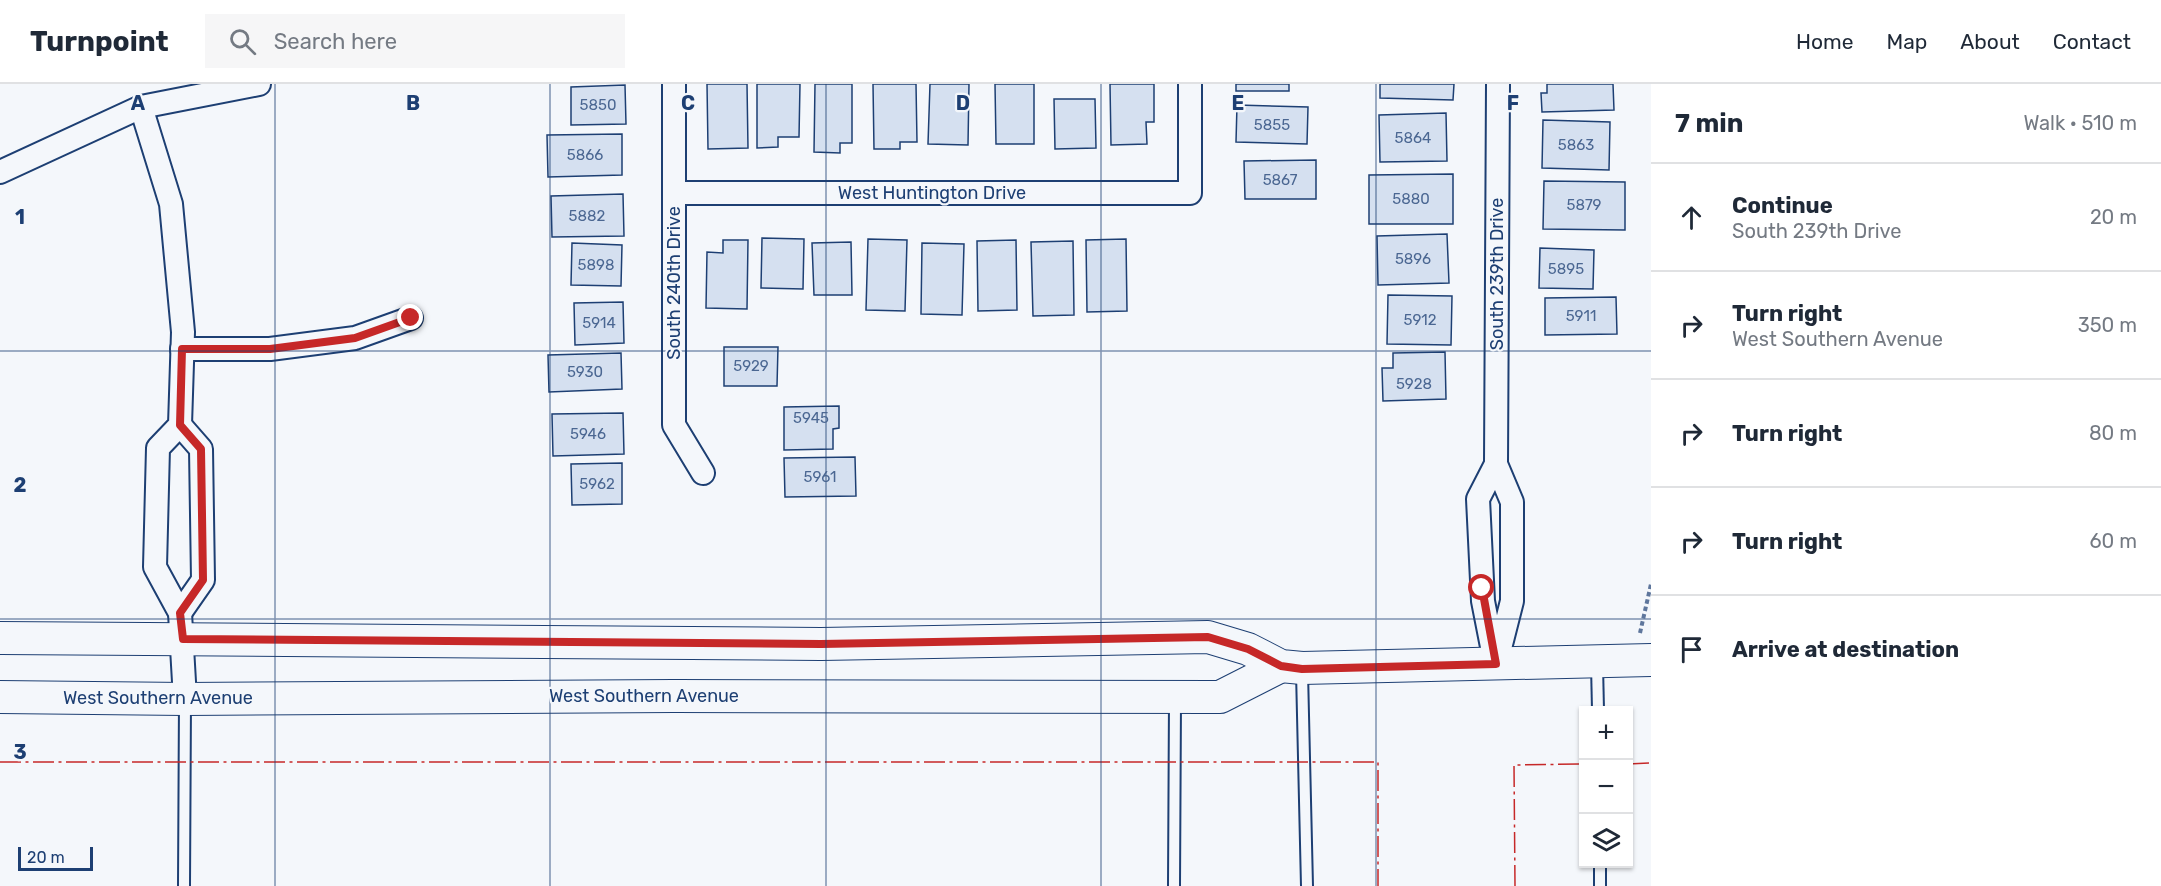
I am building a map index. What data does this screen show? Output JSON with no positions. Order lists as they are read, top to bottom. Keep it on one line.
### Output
{"streets":{"main road":["West Southern Avenue"],"street":["West Huntington Drive","South 239th Drive","South 240th Drive"]},"crossings":[["West Huntington Drive","South 240th Drive"],["South 239th Drive","West Southern Avenue"]],"house_numbers":["5850","5855","5864","5863","5866","5867","5880","5879","5882","5896","5898","5895","5911","5912","5914","5929","5930","5928","5945","5946","5961","5962"],"scale_bar":"20 m","page":{"header":"Turnpoint","search":"Search here","nav":["Home","Map","About","Contact"],"heading":["7 min","Walk · 510 m"],"list":[["Continue","South 239th Drive","20 m"],["Turn right","West Southern Avenue","350 m"],["Turn right","80 m"],["Turn right","60 m"],"Arrive at destination"],"map_buttons":["+","−"],"scale":"20 m"},"grid":{"columns":["A","B","C","D","E","F"],"rows":["1","2","3"]}}
